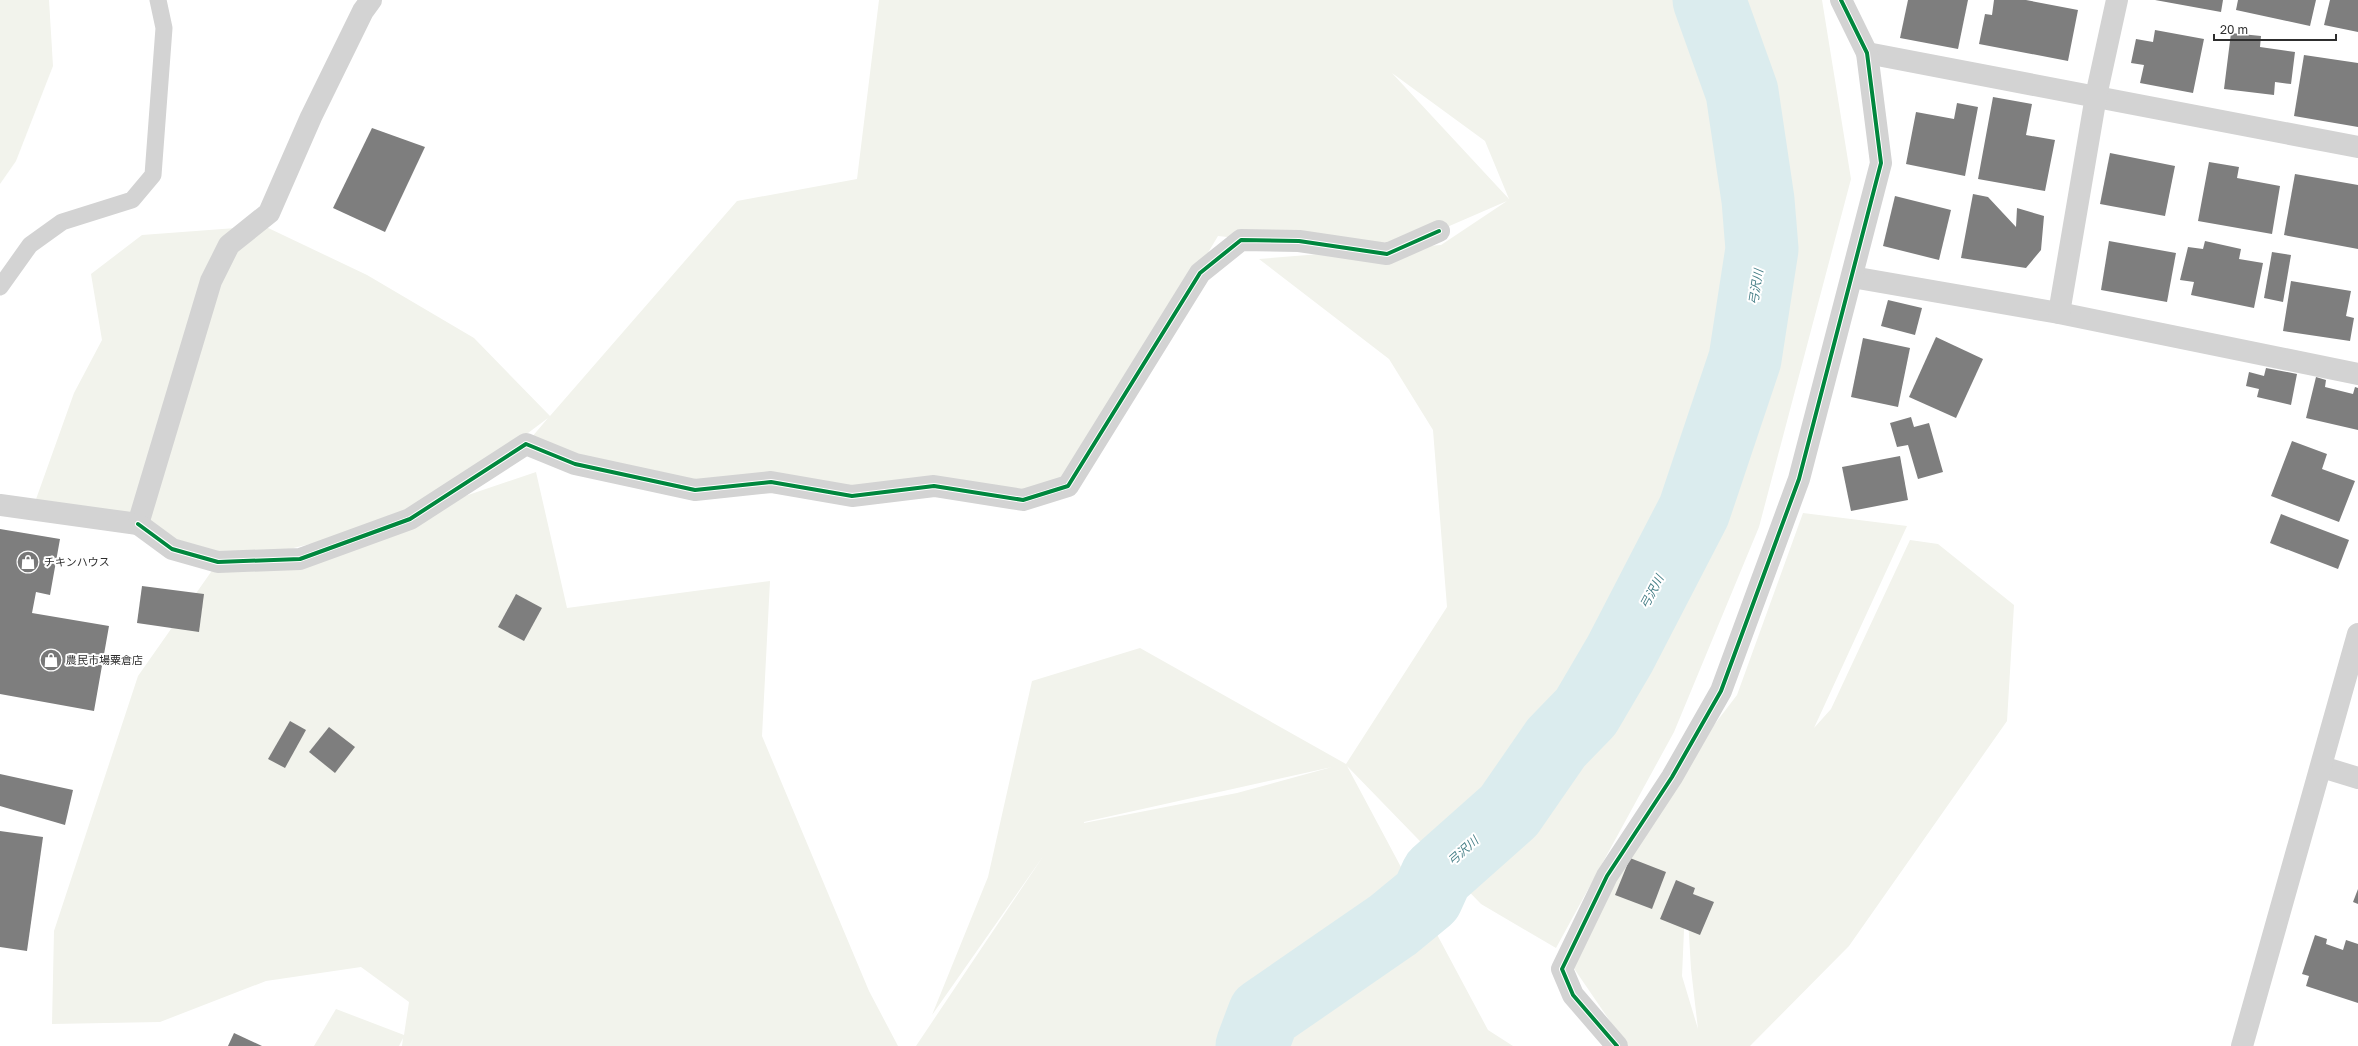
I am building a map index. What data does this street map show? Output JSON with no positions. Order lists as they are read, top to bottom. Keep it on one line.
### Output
{"water":["弓沢川"],"places":{"shop":["チキンハウス","農民市場粟倉店"]},"scale_bar":"20 m"}
